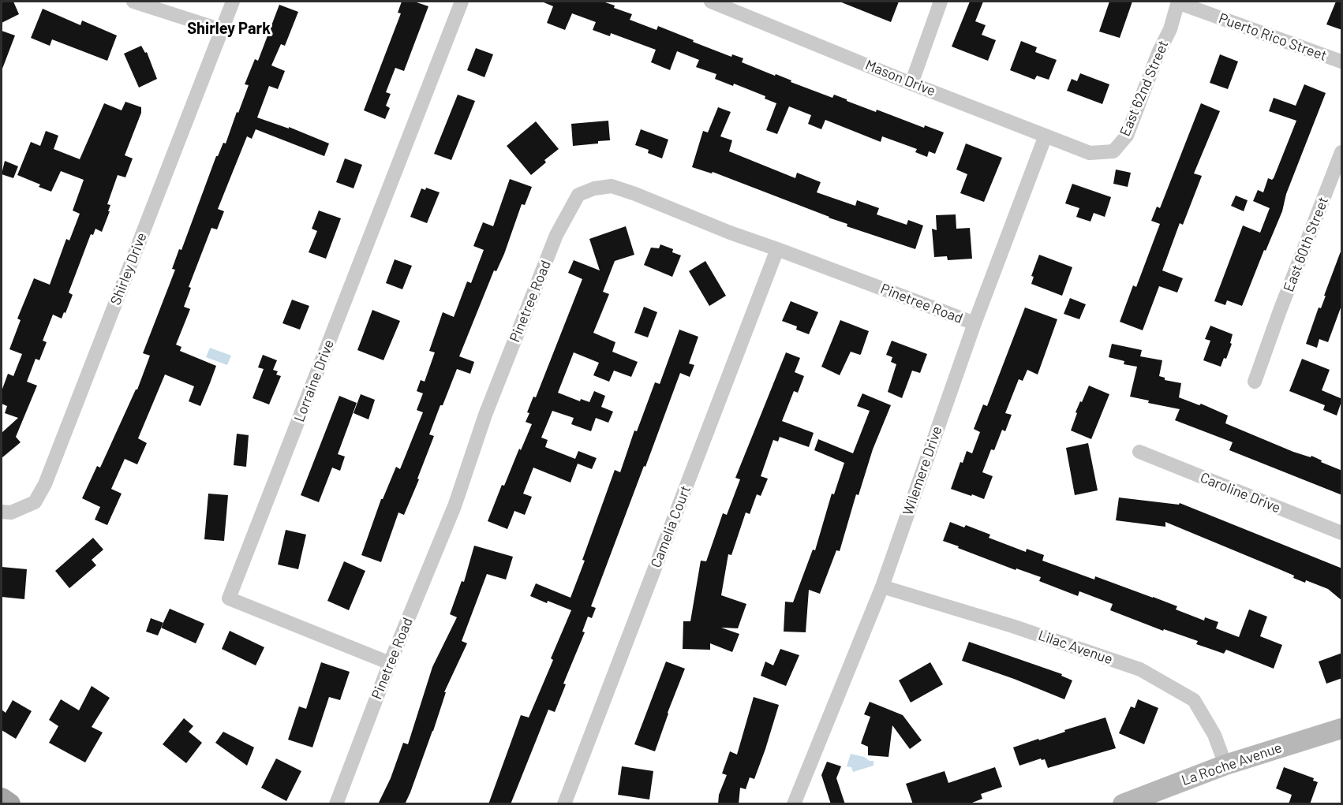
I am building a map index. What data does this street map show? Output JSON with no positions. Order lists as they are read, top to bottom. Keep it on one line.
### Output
{"streets":{"main road":["La Roche Avenue"],"street":["Puerto Rico Street","Mason Drive","East 62nd Street","East 60th Street","Shirley Drive","Pinetree Road","Lorraine Drive","Wilemere Drive","Caroline Drive","Camelia Court","Lilac Avenue"]},"crossings":[["Puerto Rico Street","East 62nd Street"],["Mason Drive","East 62nd Street"],["Mason Drive","Wilemere Drive"],["Pinetree Road","Lorraine Drive"],["Pinetree Road","Wilemere Drive"],["Pinetree Road","Camelia Court"],["Wilemere Drive","Lilac Avenue"],["Lilac Avenue","La Roche Avenue"]],"districts":["Shirley Park"]}
